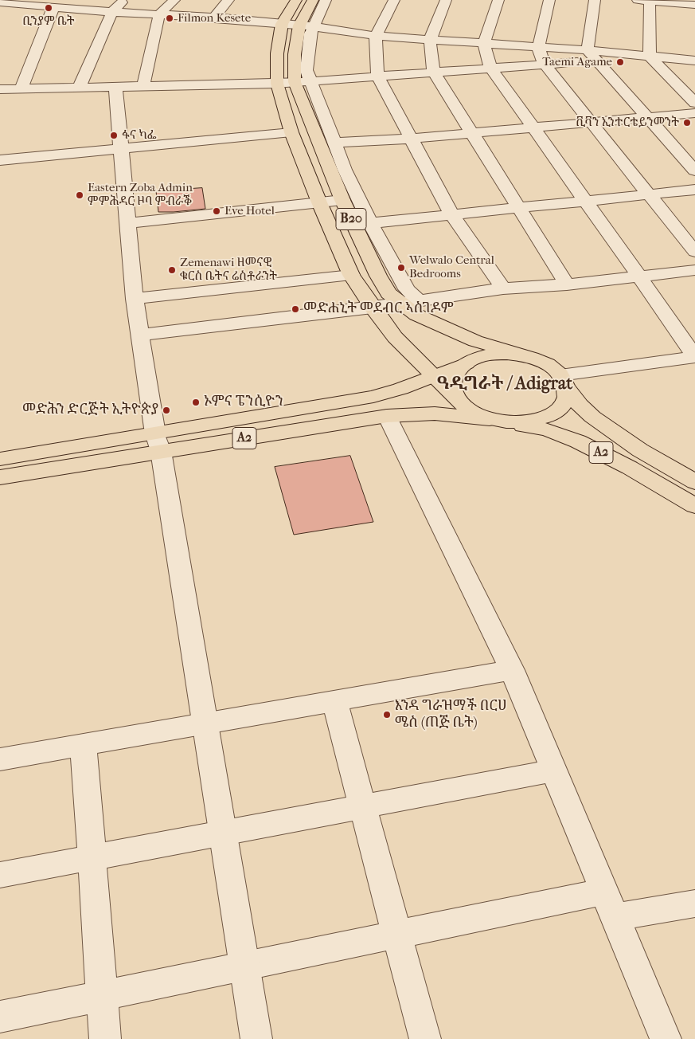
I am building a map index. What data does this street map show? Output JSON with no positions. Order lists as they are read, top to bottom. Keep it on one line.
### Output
{"streets":{"main road":["B20","A2"]},"crossings":[["B20","A2"]],"districts":["ዓዲግራት / Adigrat"],"places":["ቢንያም ቤት","Filmon Kesete","Taemi Agame","ቪቫን ኢንተርቴይንመንት","ፋና ካፌ","Eastern Zoba Admin ምምሕዳር ዞባ ምብራቕ","Eve Hotel","Welwalo Central Bedrooms","Zemenawi ዘመናዊ ቁርስ ቤትና ሬስቶራንት","መድሐኒት መደብር ኣስገዶም","ኦምና ፔንሲዮን","መድሕን ድርጅት ኢትዮጵያ","እንዳ ግራዝማች በርሀ ሜስ (ጠጅ ቤት)"]}
